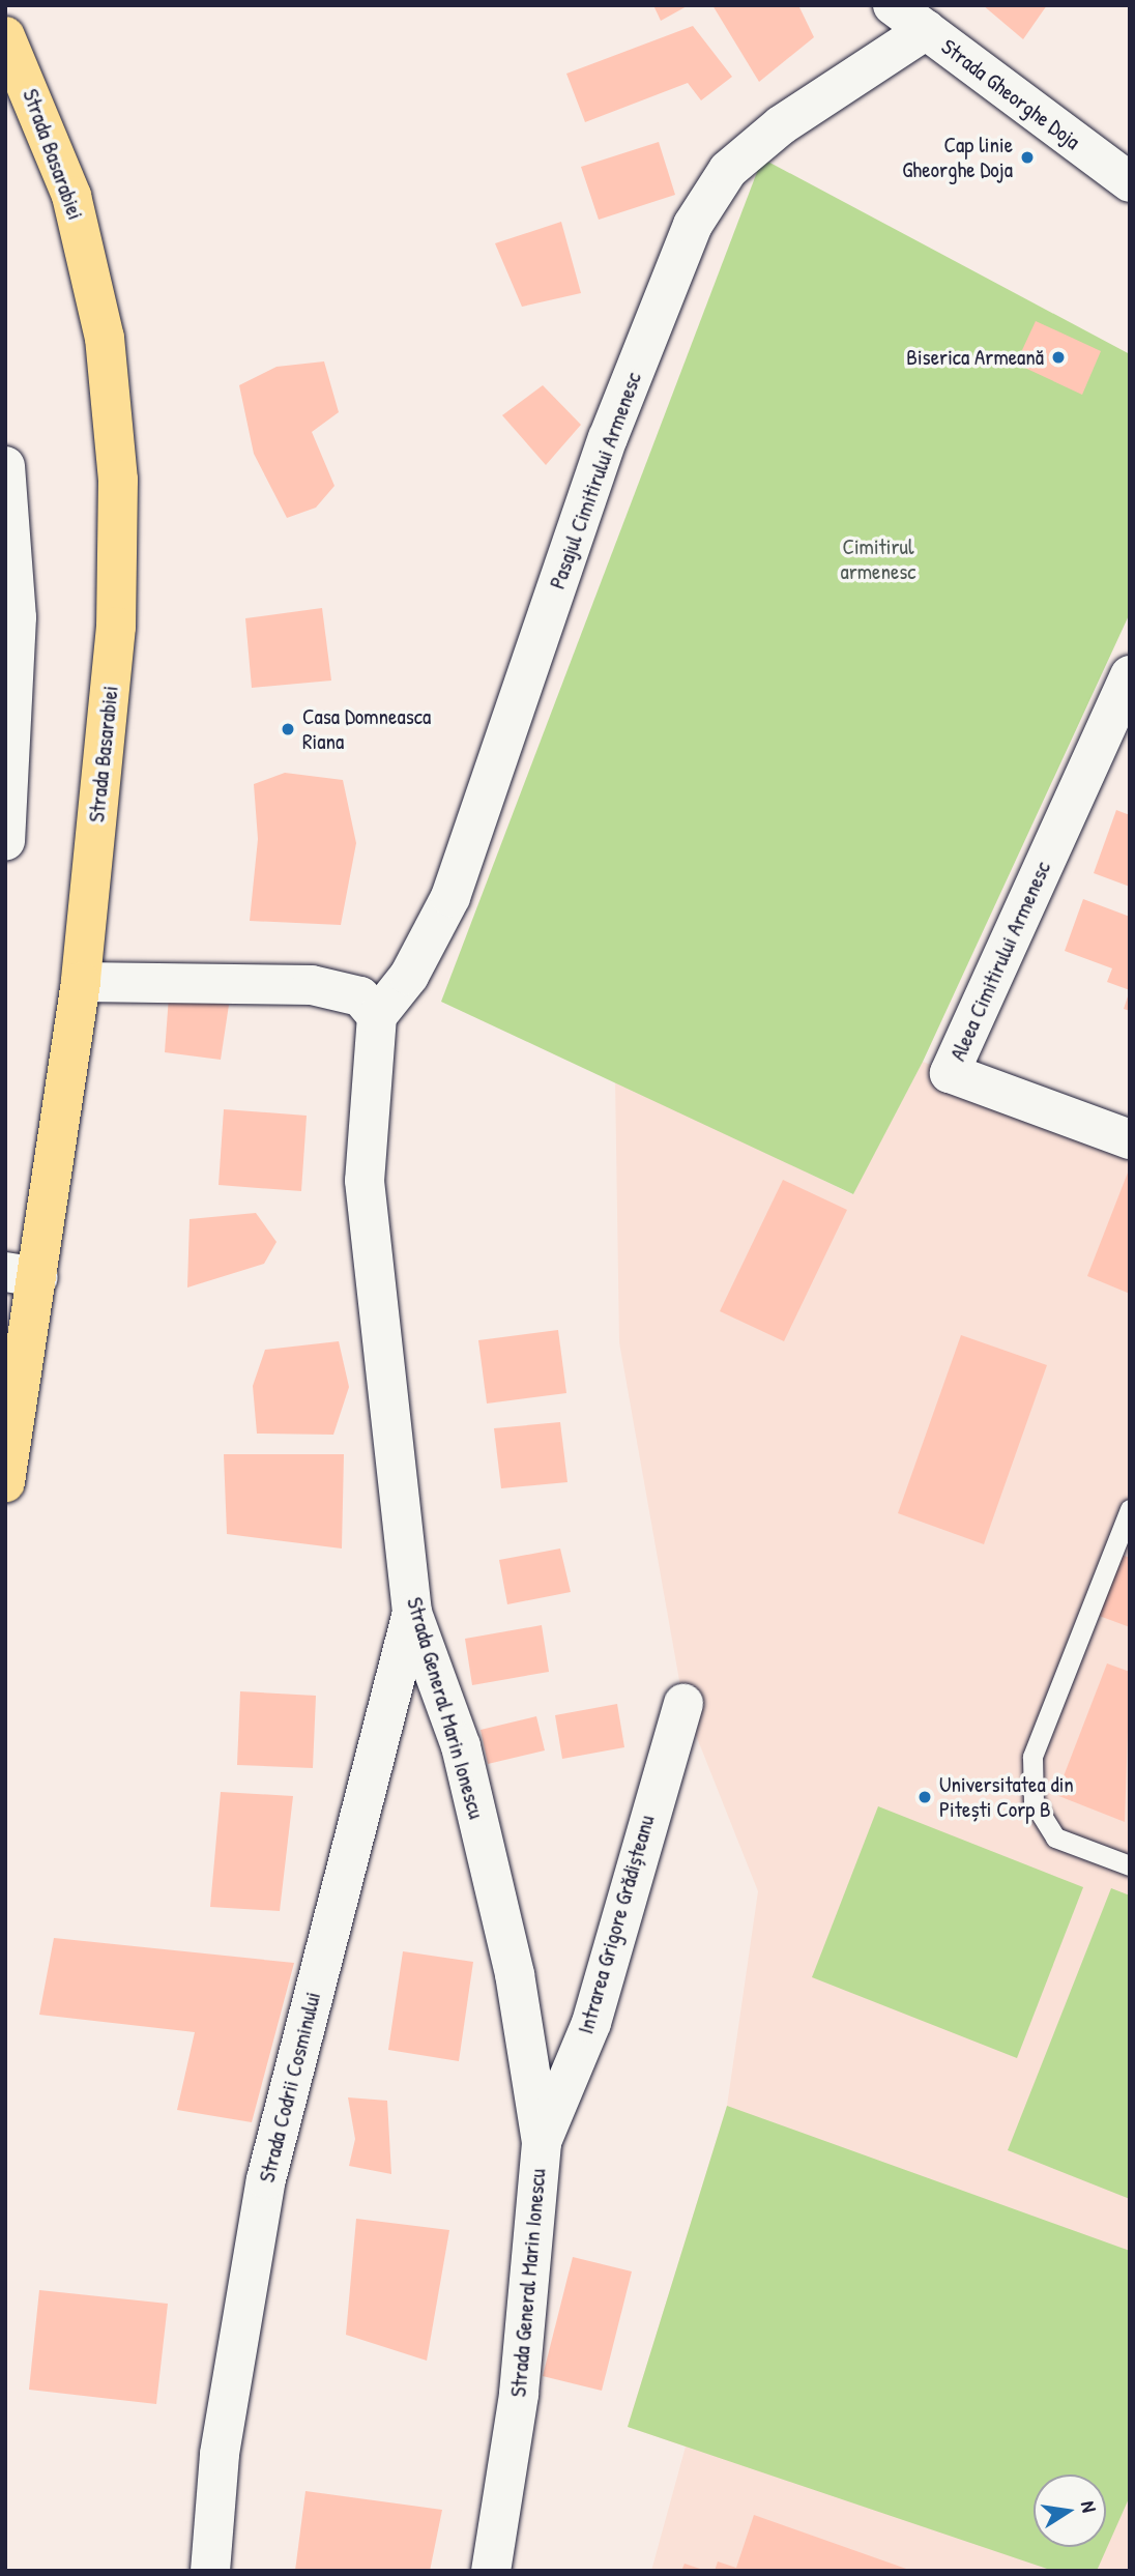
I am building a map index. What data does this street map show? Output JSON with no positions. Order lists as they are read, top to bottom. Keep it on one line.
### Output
{"streets":{"main road":["Strada Basarabiei"],"street":["Strada Gheorghe Doja","Pasajul Cimitirului Armenesc","Aleea Cimitirului Armenesc","Strada General Marin Ionescu","Intrarea Grigore Grădișteanu","Strada Codrii Cosminului"]},"crossings":[["Strada Gheorghe Doja","Pasajul Cimitirului Armenesc"],["Pasajul Cimitirului Armenesc","Strada General Marin Ionescu"],["Strada General Marin Ionescu","Intrarea Grigore Grădișteanu"],["Strada General Marin Ionescu","Strada Codrii Cosminului"]],"parks":["Cimitirul armenesc"],"places":["Cap linie Gheorghe Doja","Biserica Armeană","Casa Domneasca Riana","Universitatea din Pitești Corp B"],"north":"right"}
